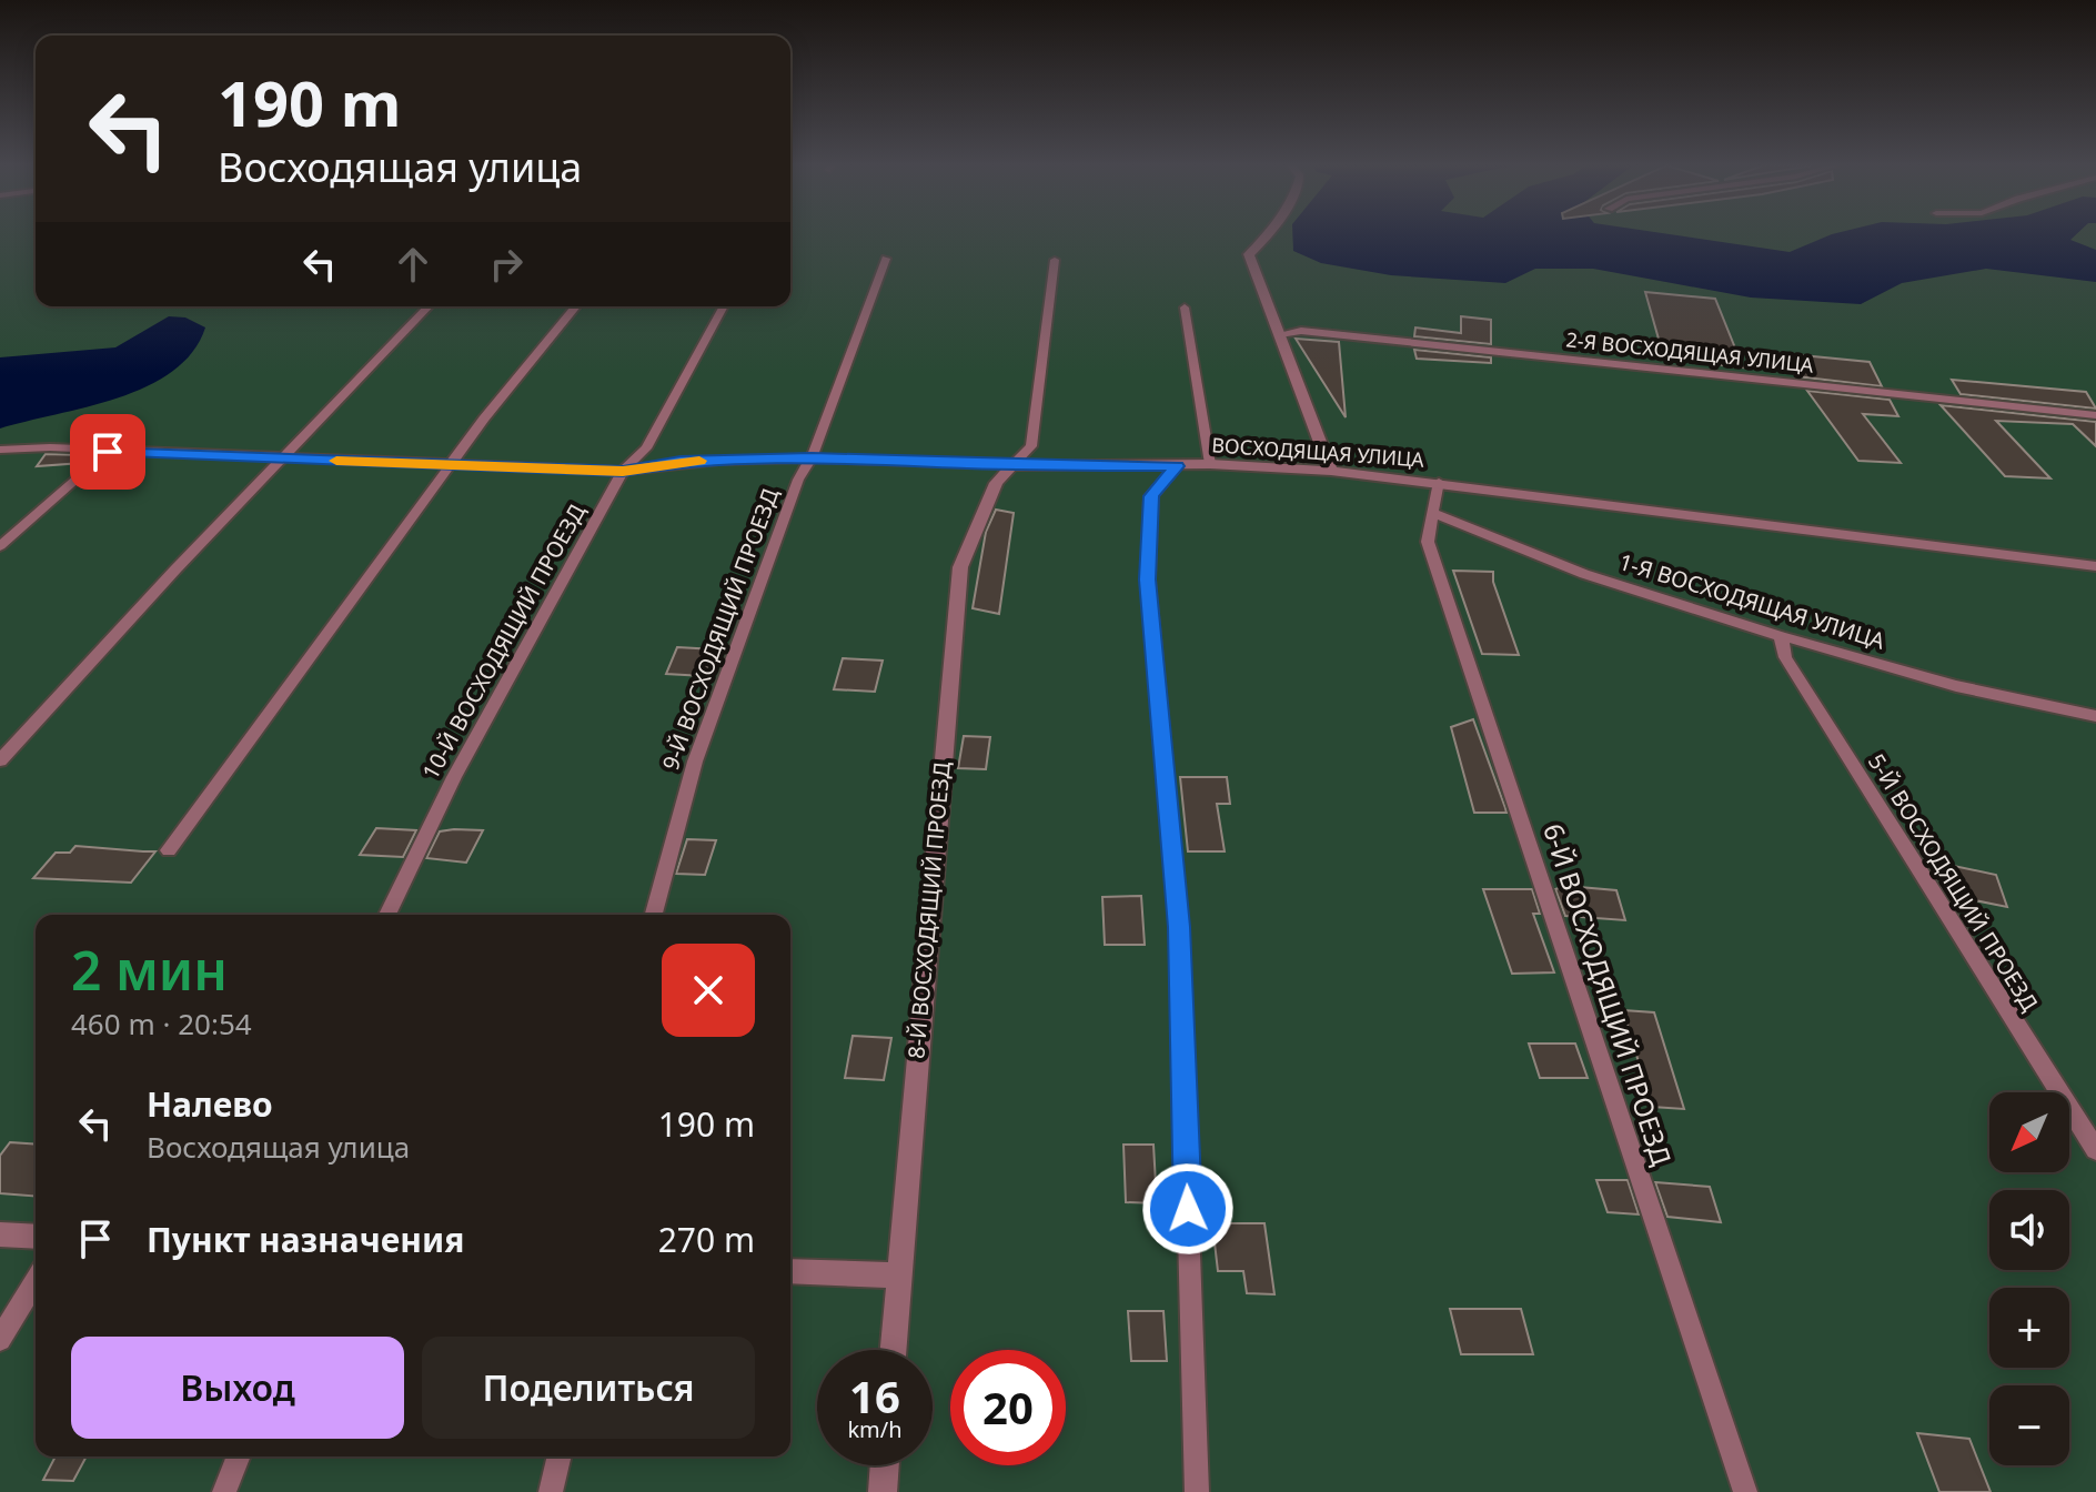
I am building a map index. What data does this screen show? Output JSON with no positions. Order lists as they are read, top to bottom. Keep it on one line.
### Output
{"streets":{"street":["ВОСХОДЯЩАЯ УЛИЦА","8-Й ВОСХОДЯЩИЙ ПРОЕЗД"],"lane":["2-Я ВОСХОДЯЩАЯ УЛИЦА","1-Я ВОСХОДЯЩАЯ УЛИЦА","9-Й ВОСХОДЯЩИЙ ПРОЕЗД","10-Й ВОСХОДЯЩИЙ ПРОЕЗД","5-Й ВОСХОДЯЩИЙ ПРОЕЗД","6-Й ВОСХОДЯЩИЙ ПРОЕЗД"]},"crossings":[["ВОСХОДЯЩАЯ УЛИЦА","9-Й ВОСХОДЯЩИЙ ПРОЕЗД"],["ВОСХОДЯЩАЯ УЛИЦА","10-Й ВОСХОДЯЩИЙ ПРОЕЗД"],["ВОСХОДЯЩАЯ УЛИЦА","8-Й ВОСХОДЯЩИЙ ПРОЕЗД"],["1-Я ВОСХОДЯЩАЯ УЛИЦА","5-Й ВОСХОДЯЩИЙ ПРОЕЗД"],["1-Я ВОСХОДЯЩАЯ УЛИЦА","6-Й ВОСХОДЯЩИЙ ПРОЕЗД"]],"north":"bottom left","page":{"turn":["190 m","Восходящая улица"],"heading":["2 мин","460 m · 20:54"],"list":[{"name":"Налево","note":"Восходящая улица","value":"190 m"},{"name":"Пункт назначения","value":"270 m"}],"map_buttons":["+","−"],"buttons":["Выход","Поделиться"],"speed":"16 km/h","limit":"20"}}
